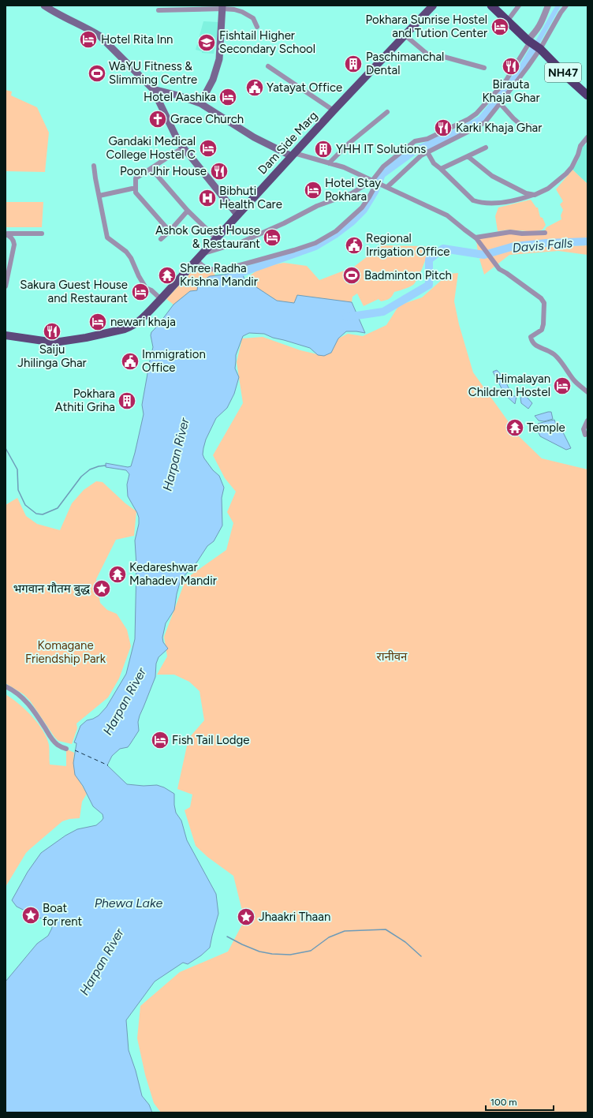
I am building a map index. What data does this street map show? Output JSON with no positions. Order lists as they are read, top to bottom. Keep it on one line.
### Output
{"streets":{"highway":["NH47"],"main road":["Dam Side Marg"]},"water":["Davis Falls","Harpan River","Phewa Lake"],"parks":["Komagane Friendship Park","रानीवन"],"places":{"hotel":["Pokhara Sunrise Hostel and Tution Center","Hotel Rita Inn","Hotel Aashika","Gandaki Medical College Hostel C","Hotel Stay Pokhara","Ashok Guest House & Restaurant","Sakura Guest House and Restaurant","newari khaja","Himalayan Children Hostel","Fish Tail Lodge"],"school or university":["Fishtail Higher Secondary School"],"building":["Paschimanchal Dental","YHH IT Solutions","Pokhara Athiti Griha"],"restaurant":["Birauta Khaja Ghar","Karki Khaja Ghar","Poon Jhir House","Saiju Jhilinga Ghar"],"sports":["WaYU Fitness & Slimming Centre","Badminton Pitch"],"public building":["Yatayat Office","Regional Irrigation Office","Immigration Office"],"church":["Grace Church"],"hospital":["Bibhuti Health Care"],"temple":["Shree Radha Krishna Mandir","Temple","Kedareshwar Mahadev Mandir"],"place":["भगवान गौतम बुद्ध","Boat for rent","Jhaakri Thaan"]},"scale_bar":"100 m"}
